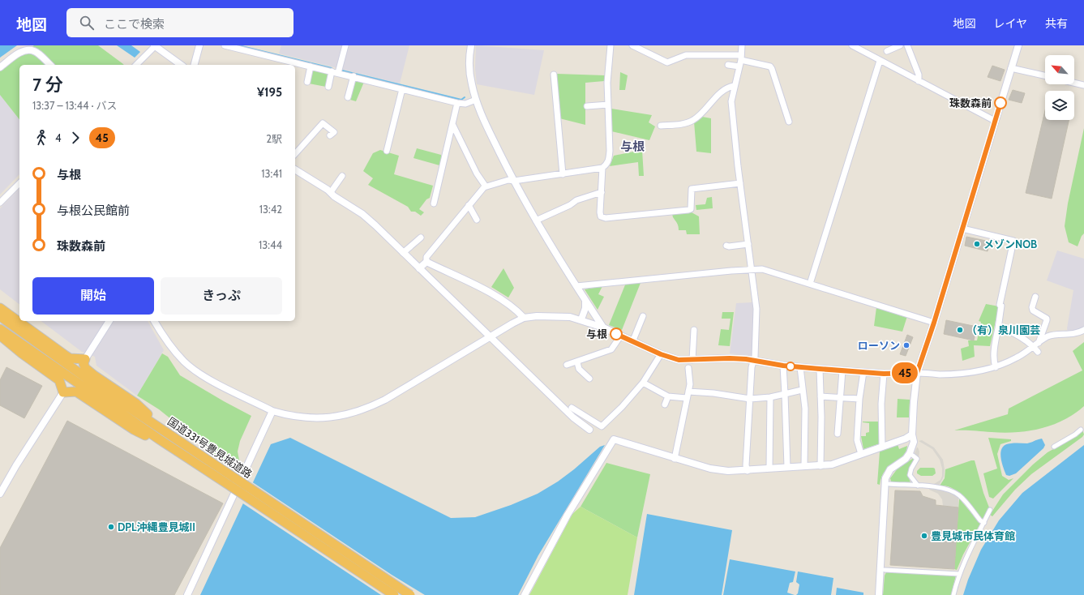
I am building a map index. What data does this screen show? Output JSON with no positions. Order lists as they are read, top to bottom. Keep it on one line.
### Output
{"streets":{"highway":["国道331号豊見城道路"]},"districts":["与根"],"places":["珠数森前","メゾンNOB","（有）泉川園芸","与根","ローソン","DPL沖縄豊見城II","豊見城市民体育館"],"lines":["bus line 45"],"north":"top left","page":{"header":"地図","search":"ここで検索","nav":["地図","レイヤ","共有"],"on_map":"45","heading":["7 分","13:37 – 13:44 · バス","¥195"],"legs":["4","45","2駅"],"list":[{"name":"与根","value":"13:41"},{"name":"与根公民館前","value":"13:42"},{"name":"珠数森前","value":"13:44"}],"buttons":["開始","きっぷ"]}}
